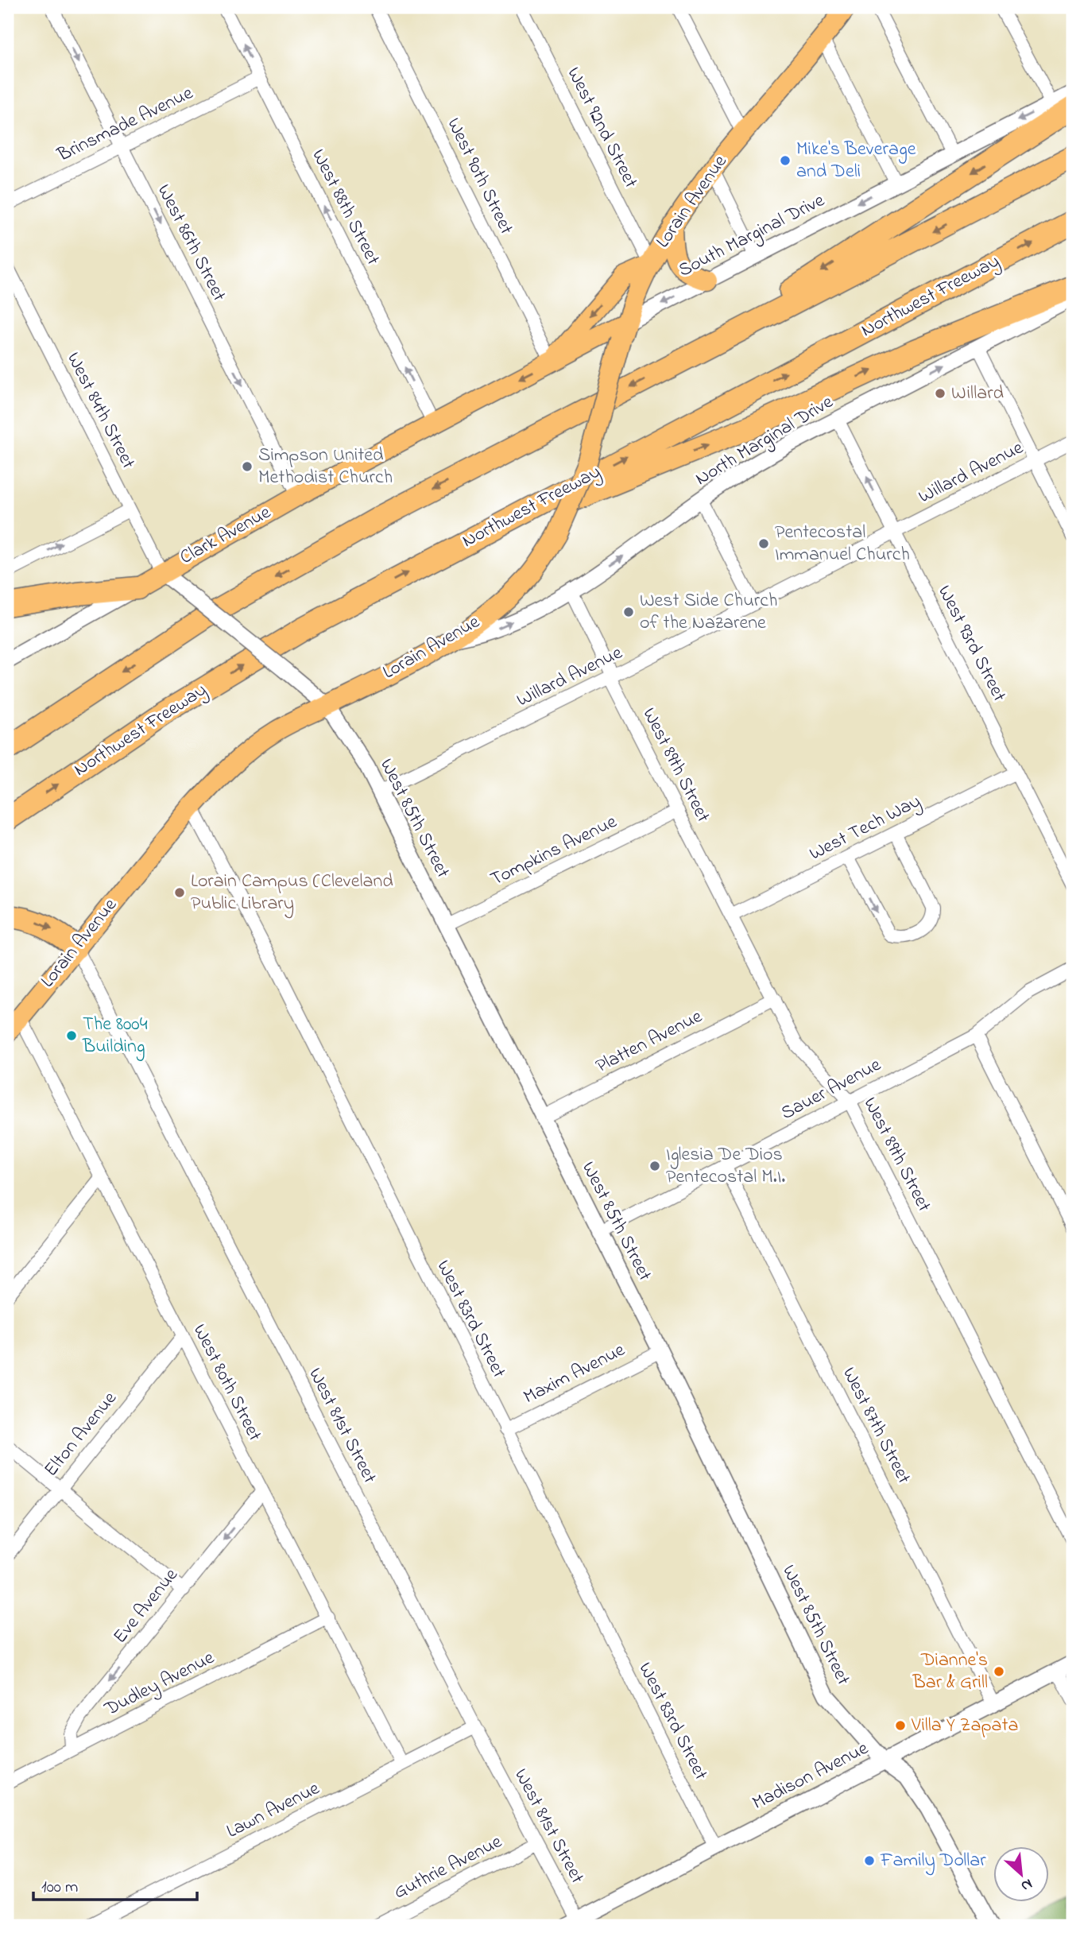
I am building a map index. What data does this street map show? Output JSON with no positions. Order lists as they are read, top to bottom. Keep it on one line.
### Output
{"streets":{"highway":["Northwest Freeway"],"main road":["Lorain Avenue","Clark Avenue"],"street":["Brinsmade Avenue","West 92nd Street","West 90th Street","West 88th Street","South Marginal Drive","West 86th Street","West 84th Street","North Marginal Drive","Willard Avenue","West 93rd Street","West 89th Street","West 85th Street","West Tech Way","Tompkins Avenue","Platten Avenue","Sauer Avenue","West 83rd Street","Maxim Avenue","West 80th Street","West 81st Street","West 87th Street","Elton Avenue","Eve Avenue","Dudley Avenue","Madison Avenue","Lawn Avenue","Guthrie Avenue"]},"crossings":[["Brinsmade Avenue","West 88th Street"],["Brinsmade Avenue","West 86th Street"],["West 92nd Street","Lorain Avenue"],["West 90th Street","Clark Avenue"],["Lorain Avenue","South Marginal Drive"],["Lorain Avenue","North Marginal Drive"],["Lorain Avenue","Clark Avenue"],["Lorain Avenue","West 85th Street"],["Lorain Avenue","West 83rd Street"],["Lorain Avenue","West 80th Street"],["Lorain Avenue","West 81st Street"],["West 88th Street","Clark Avenue"],["South Marginal Drive","Clark Avenue"],["West 86th Street","Clark Avenue"],["West 84th Street","Clark Avenue"],["West 84th Street","West 85th Street"],["North Marginal Drive","West 93rd Street"],["North Marginal Drive","West 89th Street"],["Willard Avenue","West 93rd Street"],["Willard Avenue","West 89th Street"],["Willard Avenue","West 85th Street"],["Clark Avenue","West 85th Street"],["West 93rd Street","West Tech Way"],["West 89th Street","West Tech Way"],["West 89th Street","Tompkins Avenue"],["West 89th Street","Platten Avenue"],["West 89th Street","Sauer Avenue"],["West 85th Street","Tompkins Avenue"],["West 85th Street","Platten Avenue"],["West 85th Street","Sauer Avenue"],["West 85th Street","Maxim Avenue"],["West 85th Street","Madison Avenue"],["Sauer Avenue","West 87th Street"],["West 83rd Street","Maxim Avenue"],["West 83rd Street","Madison Avenue"],["West 80th Street","Elton Avenue"],["West 80th Street","Eve Avenue"],["West 80th Street","Dudley Avenue"],["West 80th Street","Lawn Avenue"],["West 81st Street","Madison Avenue"],["West 81st Street","Lawn Avenue"],["West 81st Street","Guthrie Avenue"],["West 87th Street","Madison Avenue"],["Eve Avenue","Dudley Avenue"]],"one_way":["West 88th Street","South Marginal Drive","West 86th Street","North Marginal Drive","Eve Avenue"],"places":["Mike's Beverage and Deli","Willard","Simpson United Methodist Church","Pentecostal Immanuel Church","West Side Church of the Nazarene","Lorain Campus (Cleveland Public Library","The 8004 Building","Iglesia De Dios Pentecostal M.I.","Dianne's Bar & Grill","Villa Y Zapata","Family Dollar"],"scale_bar":"100 m","north":"bottom right"}
